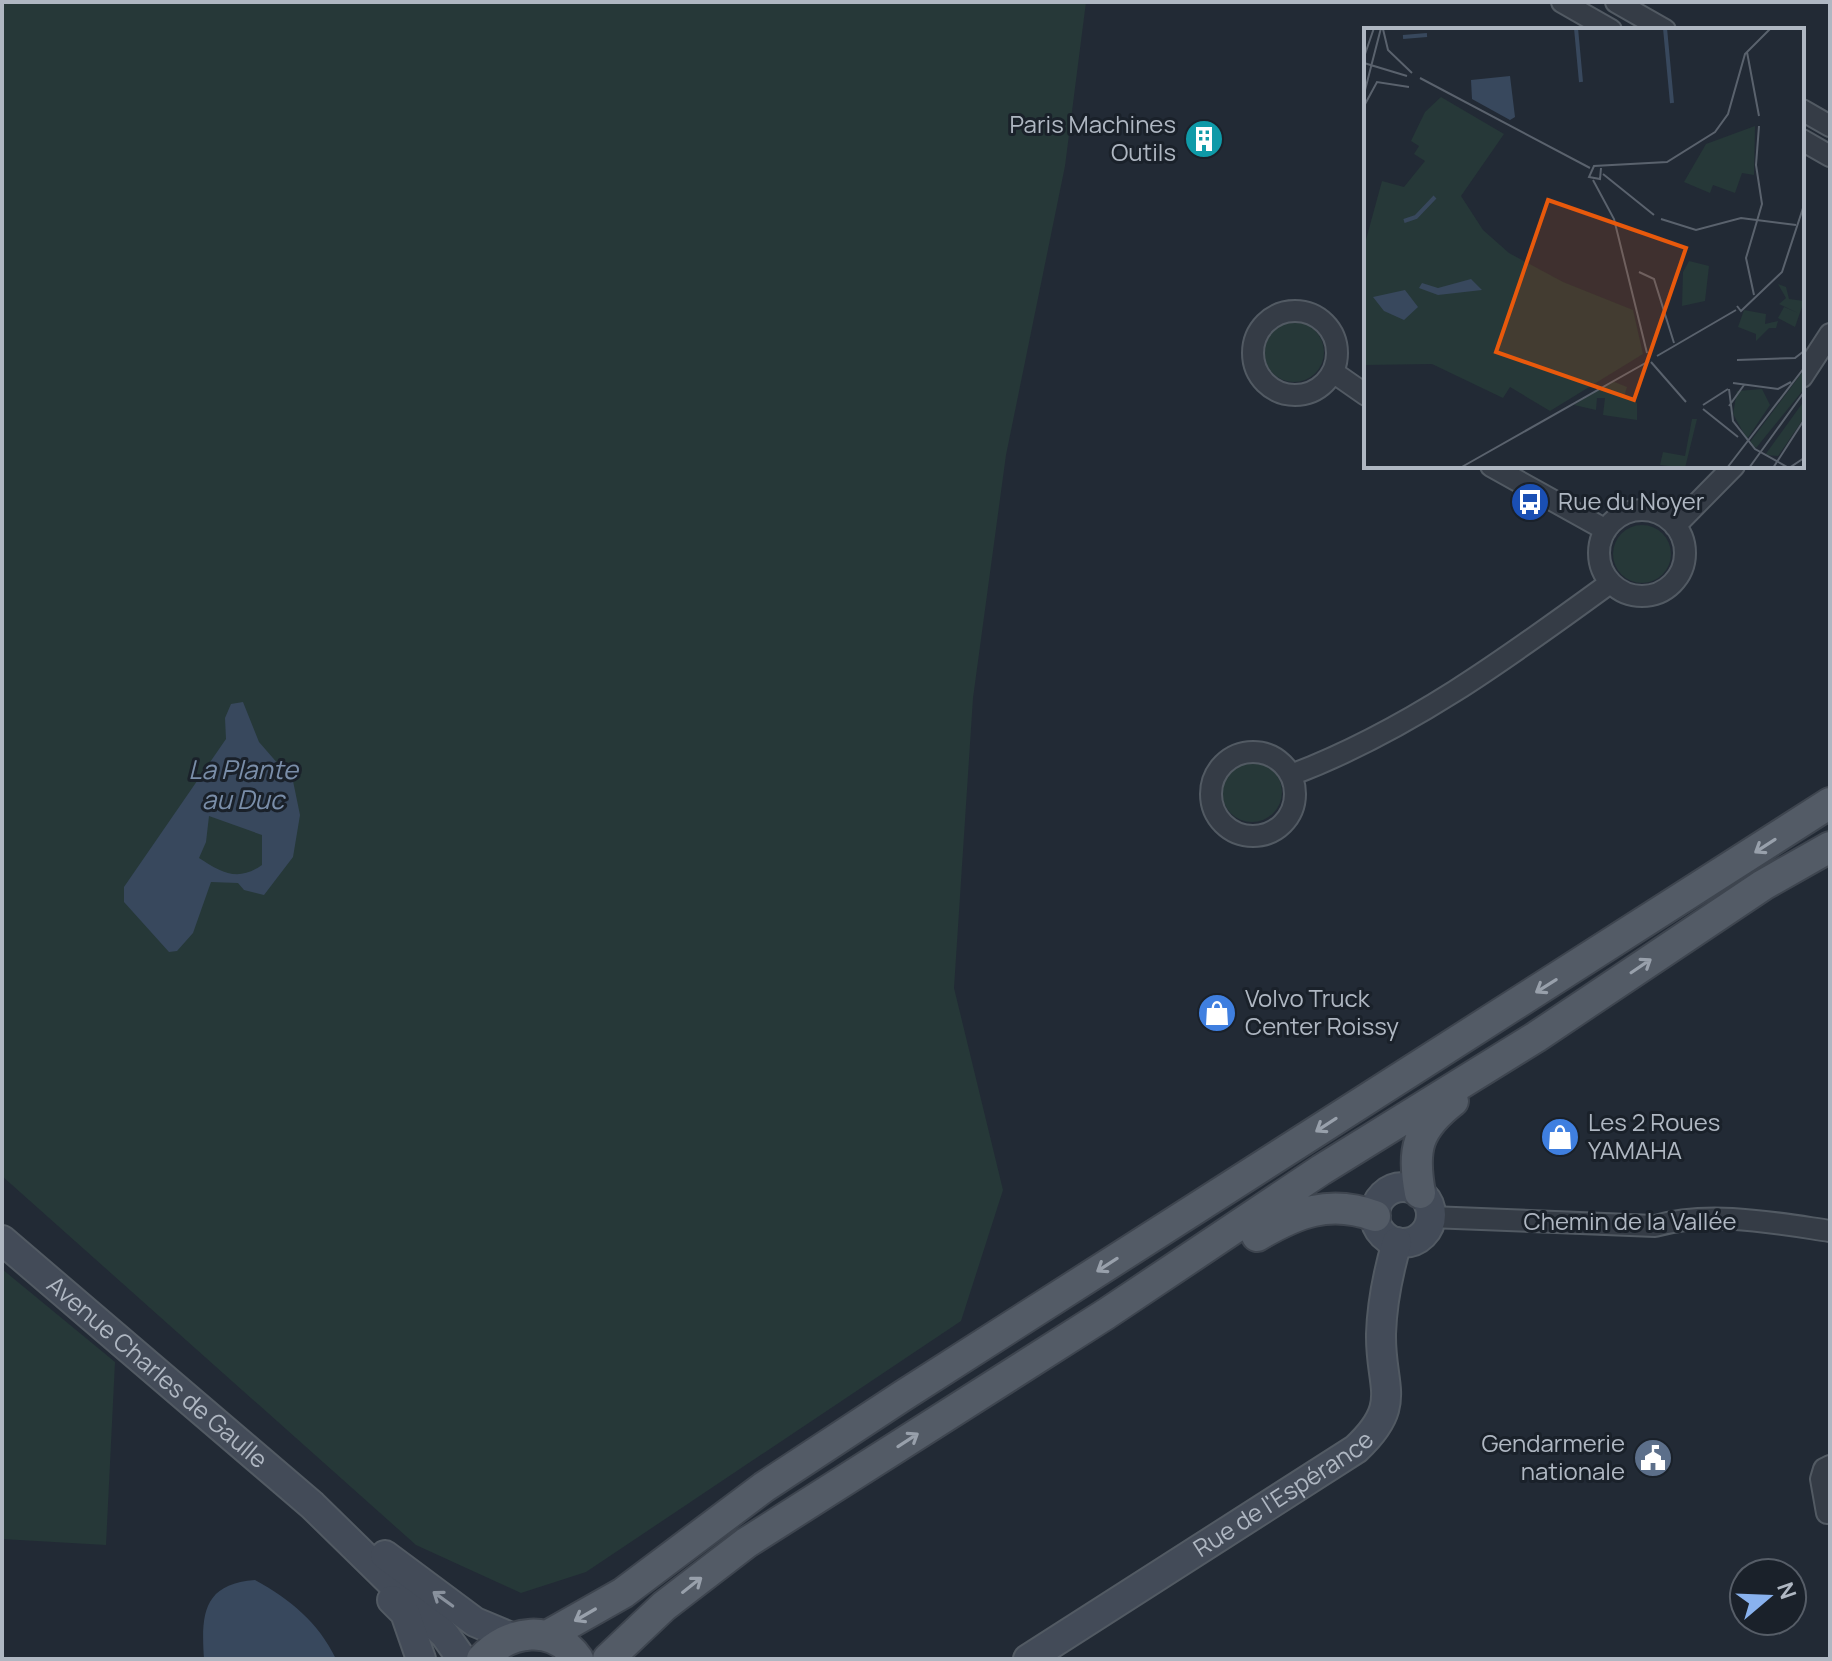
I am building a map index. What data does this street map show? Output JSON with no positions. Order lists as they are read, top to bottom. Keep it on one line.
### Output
{"streets":{"main road":["Avenue Charles de Gaulle","Rue de l'Espérance"],"street":["Chemin de la Vallée"]},"crossings":[["Chemin de la Vallée","Rue de l'Espérance"]],"water":["La Plante au Duc"],"places":{"building":["Paris Machines Outils"],"bus stop":["Rue du Noyer"],"shop":["Volvo Truck Center Roissy","Les 2 Roues YAMAHA"],"public building":["Gendarmerie nationale"]},"north":"right"}
